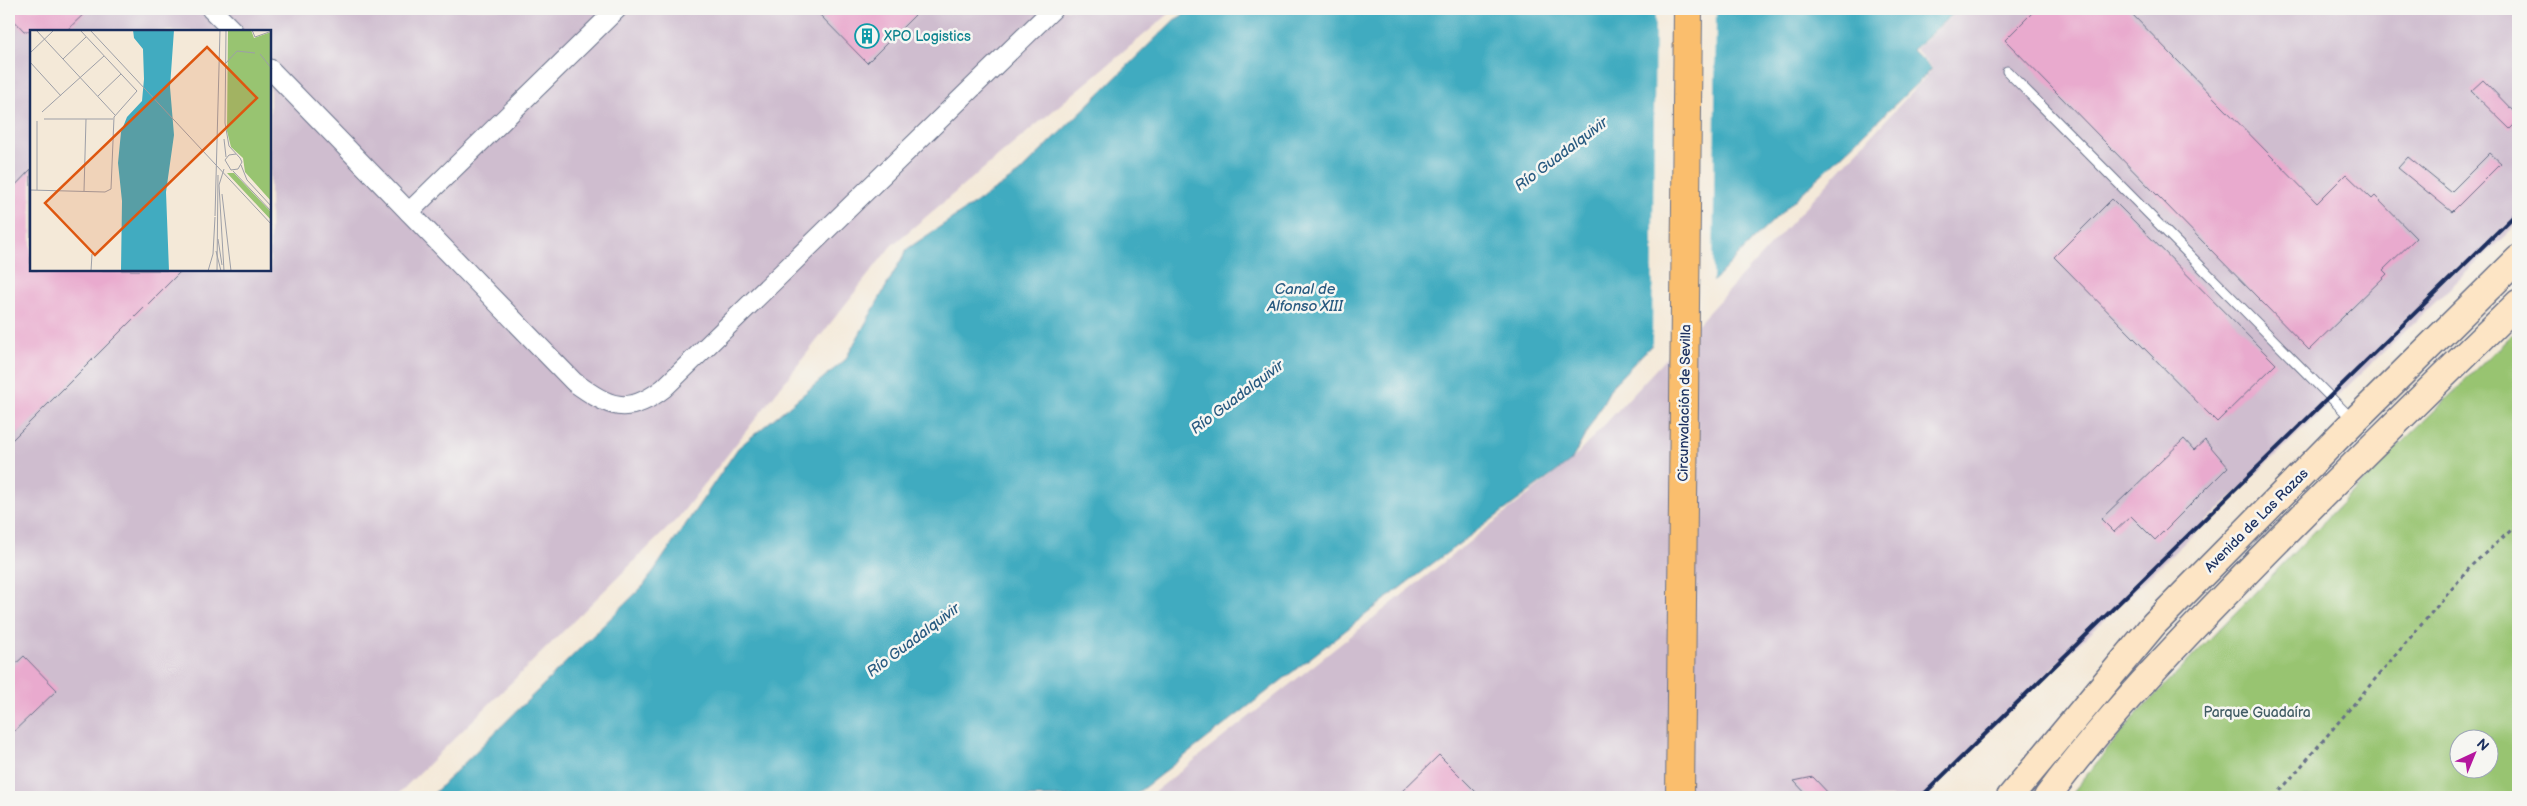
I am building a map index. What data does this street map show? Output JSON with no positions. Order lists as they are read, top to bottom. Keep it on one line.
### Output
{"streets":{"highway":["Circunvalación de Sevilla"],"main road":["Avenida de Las Razas"]},"water":["Río Guadalquivir","Canal de Alfonso XIII"],"parks":["Parque Guadaíra"],"places":{"building":["XPO Logistics"]},"north":"top right"}
